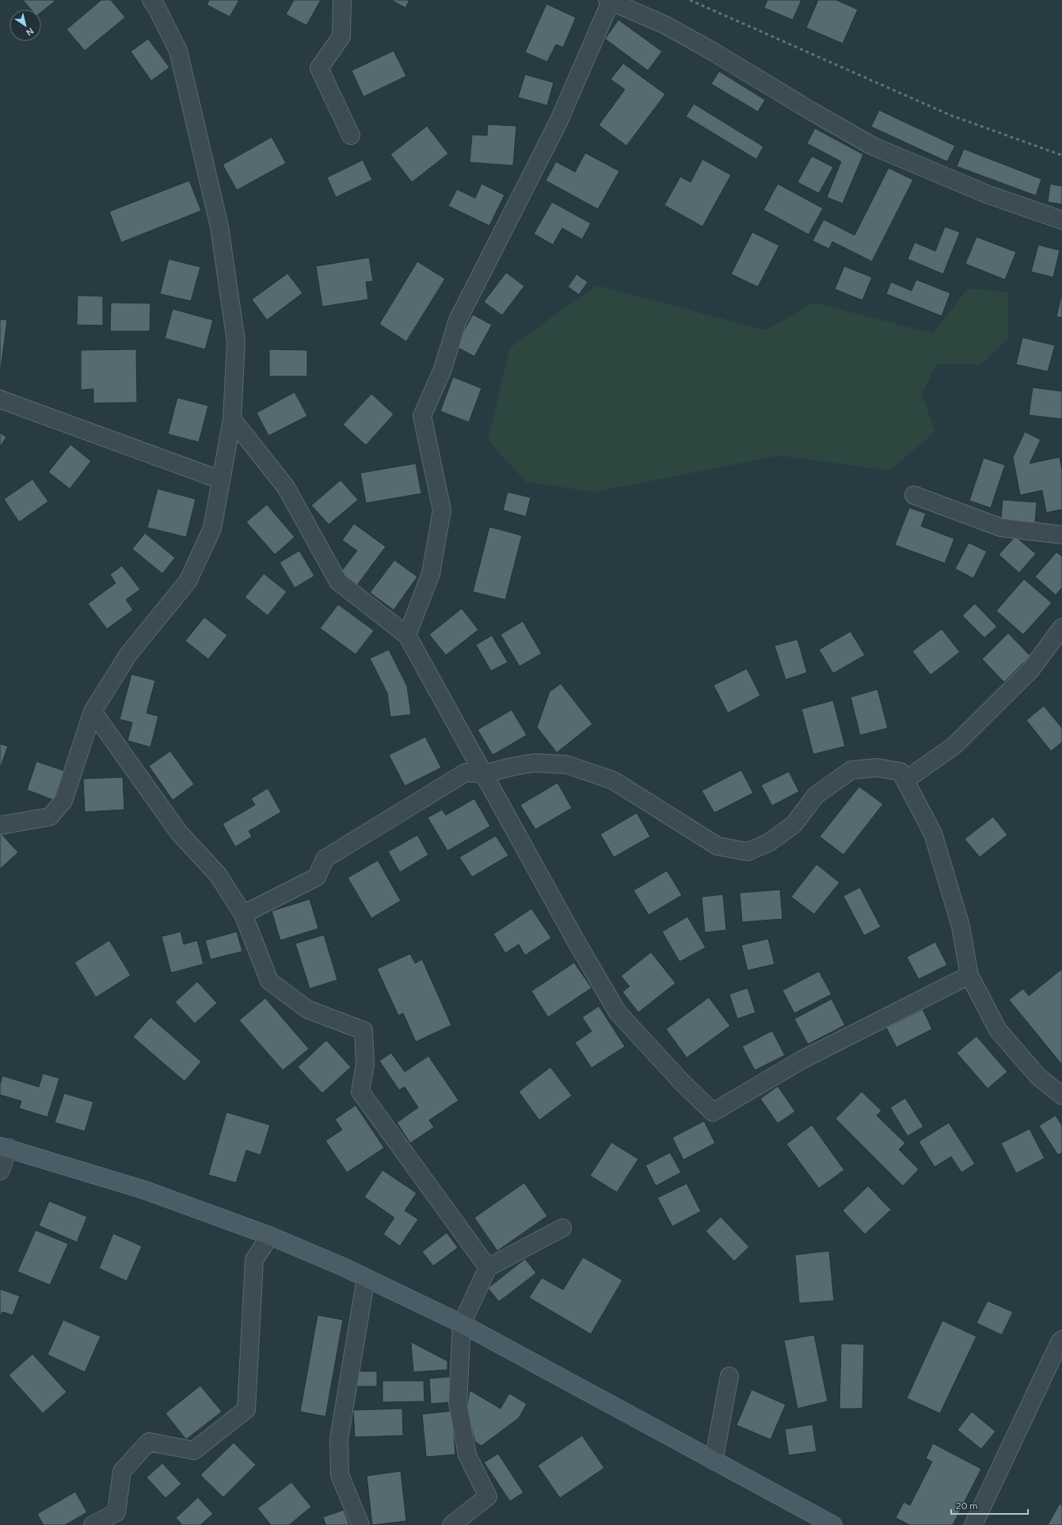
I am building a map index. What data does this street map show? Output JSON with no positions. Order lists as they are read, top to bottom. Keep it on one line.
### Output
{"scale_bar":"20 m","north":"bottom right"}
